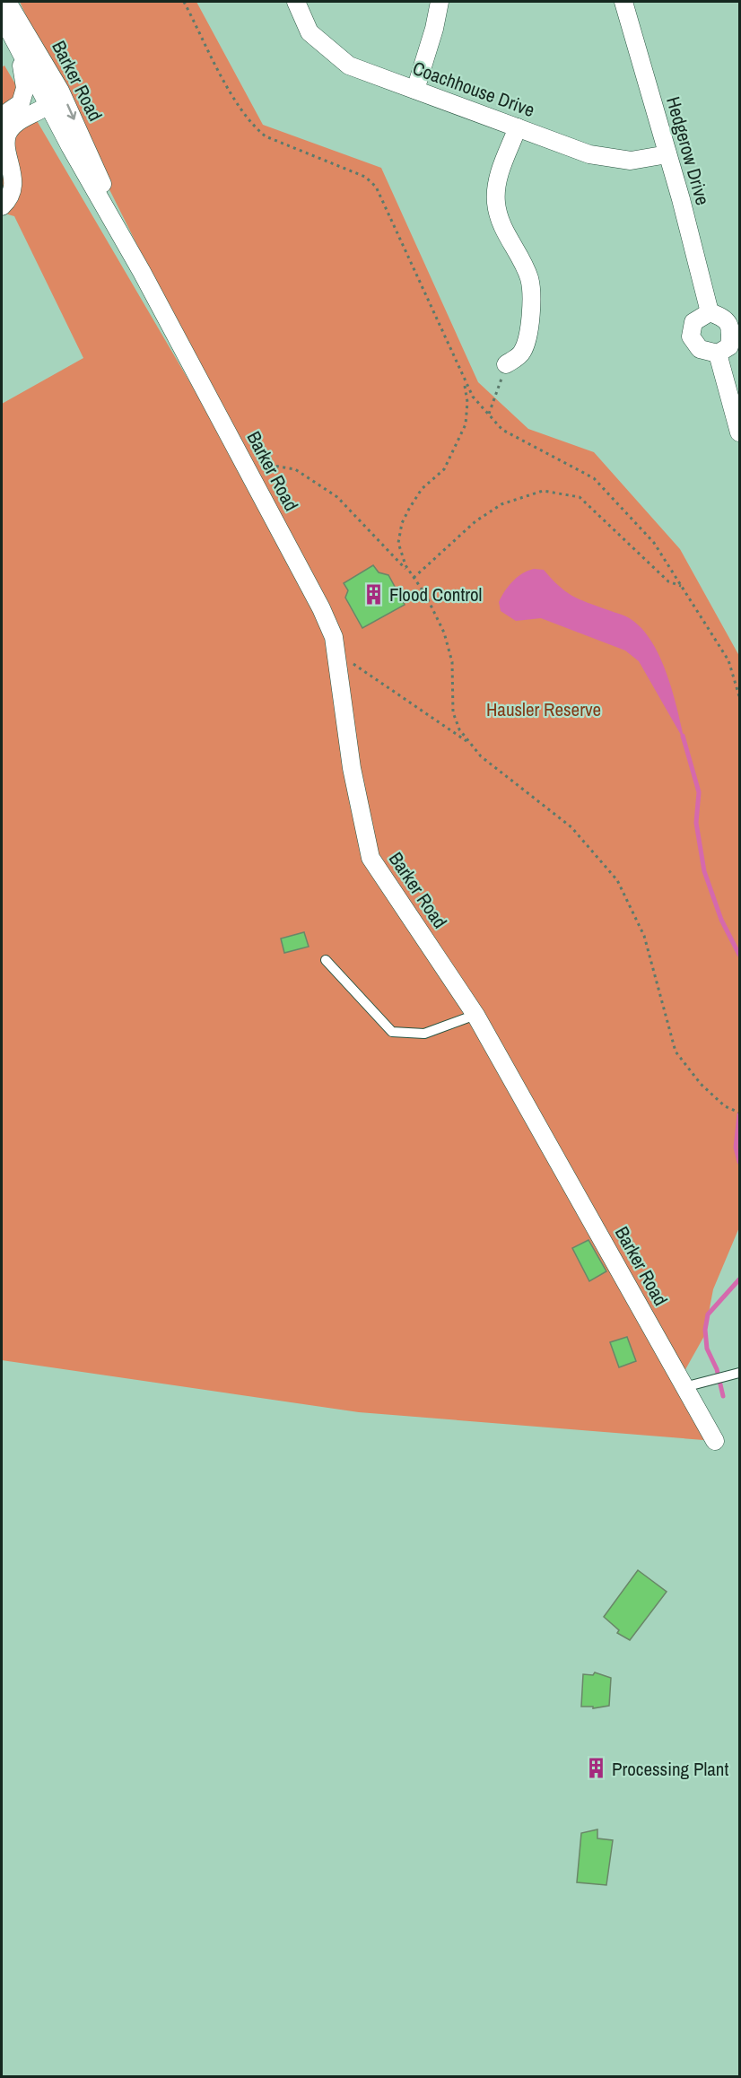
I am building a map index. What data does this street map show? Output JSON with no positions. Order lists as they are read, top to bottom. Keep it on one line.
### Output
{"streets":{"street":["Barker Road","Coachhouse Drive","Hedgerow Drive"]},"crossings":[["Coachhouse Drive","Hedgerow Drive"]],"parks":["Hausler Reserve"],"places":{"building":["Flood Control","Processing Plant"]}}
